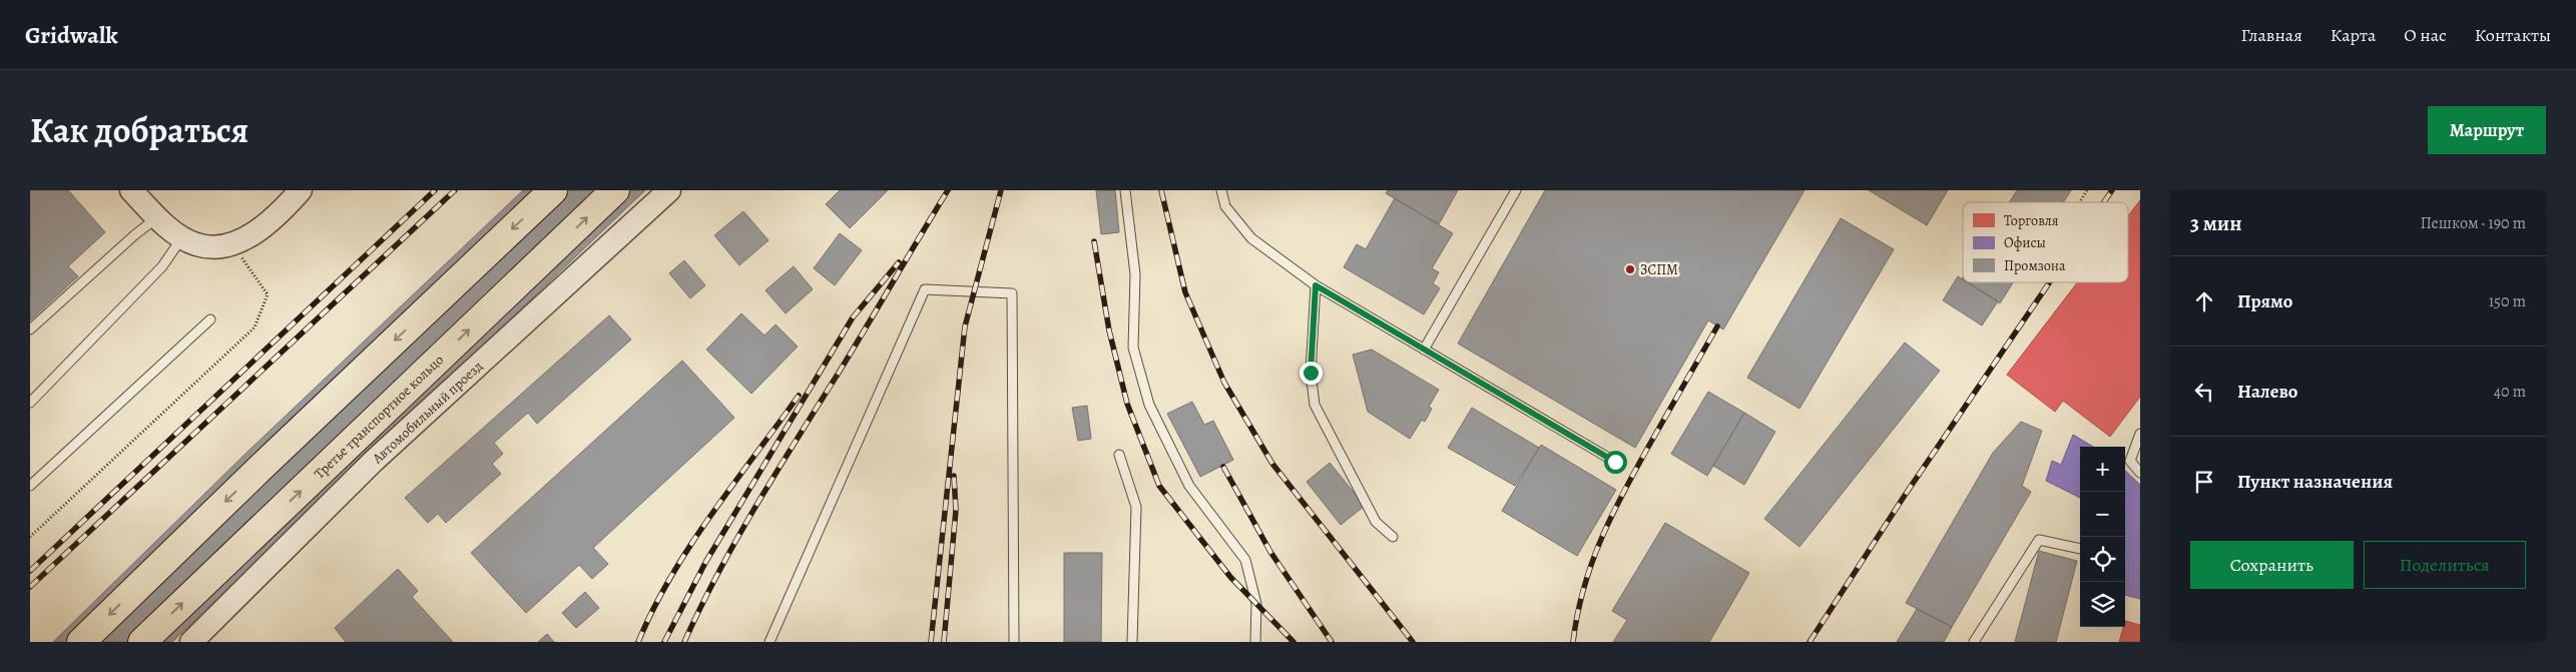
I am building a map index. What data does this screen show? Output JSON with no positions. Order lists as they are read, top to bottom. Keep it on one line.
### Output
{"streets":{"main road":["Третье транспортное кольцо"],"street":["Автомобильный проезд"]},"places":["ЗСПМ"],"legend":["Торговля","Офисы","Промзона"],"page":{"header":"Gridwalk","nav":["Главная","Карта","О нас","Контакты"],"title":"Как добраться","buttons":["Маршрут",["Сохранить","Поделиться"]],"heading":["3 мин","Пешком · 190 m"],"list":[["Прямо","150 m"],["Налево","40 m"],"Пункт назначения"],"map_buttons":["+","−"]}}
